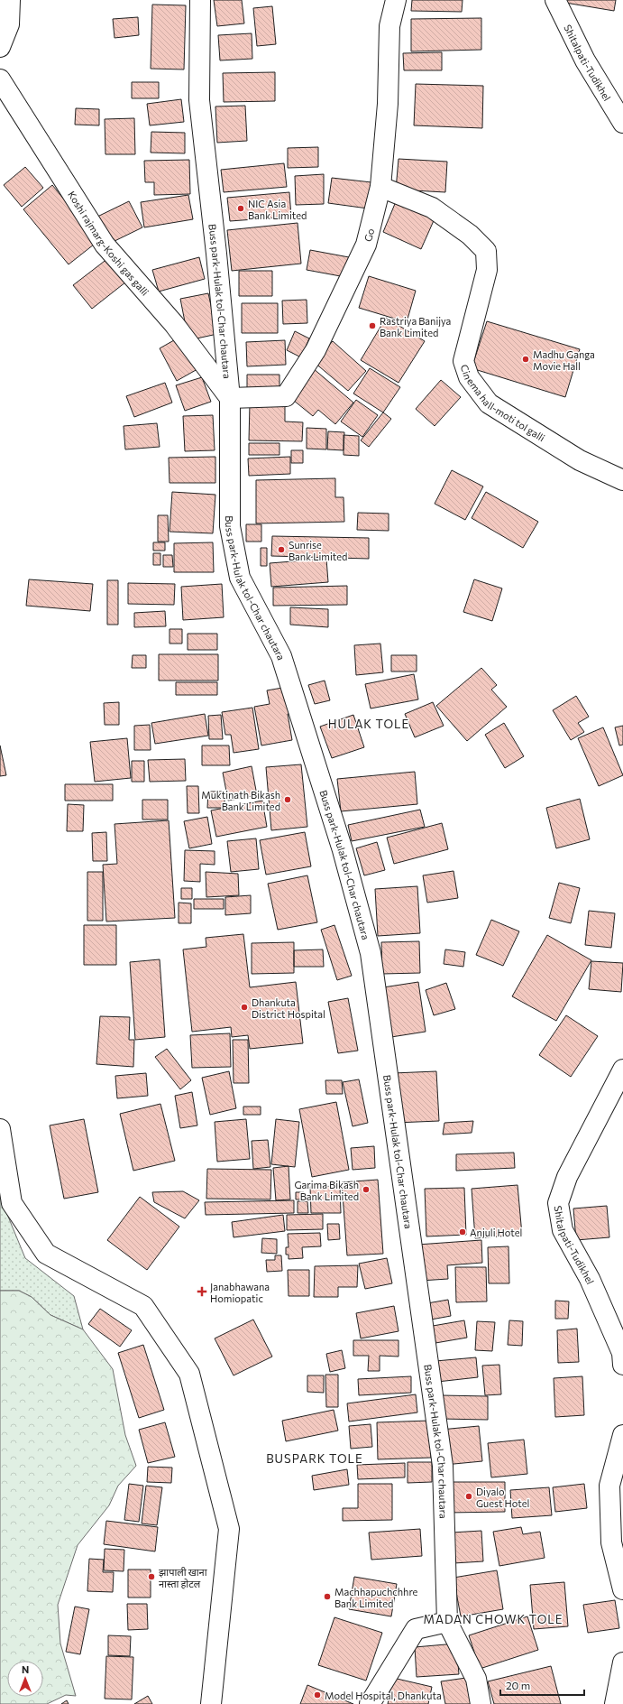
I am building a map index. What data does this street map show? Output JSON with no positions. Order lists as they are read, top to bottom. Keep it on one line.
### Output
{"streets":{"street":["Shitalpati-Tudikhel","Go","Koshi rajmarg-Koshi gas galli","Buss park-Hulak tol-Char chautara","Cinema hall-moti tol galli"]},"crossings":[["Go","Koshi rajmarg-Koshi gas galli"],["Go","Buss park-Hulak tol-Char chautara"],["Go","Cinema hall-moti tol galli"],["Koshi rajmarg-Koshi gas galli","Buss park-Hulak tol-Char chautara"]],"districts":["HULAK TOLE","BUSPARK TOLE","MADAN CHOWK TOLE"],"places":{"other":["NIC Asia Bank Limited","Rastriya Banijya Bank Limited","Madhu Ganga Movie Hall","Sunrise Bank Limited","Muktinath Bikash Bank Limited","Dhankuta District Hospital","Garima Bikash Bank Limited","Anjuli Hotel","Diyalo Guest Hotel","झापाली खाना नास्ता होटल","Machhapuchchhre Bank Limited","Model Hospital, Dhankuta"],"health":["Janabhawana Homiopatic"]},"scale_bar":"20 m","north":"top"}
